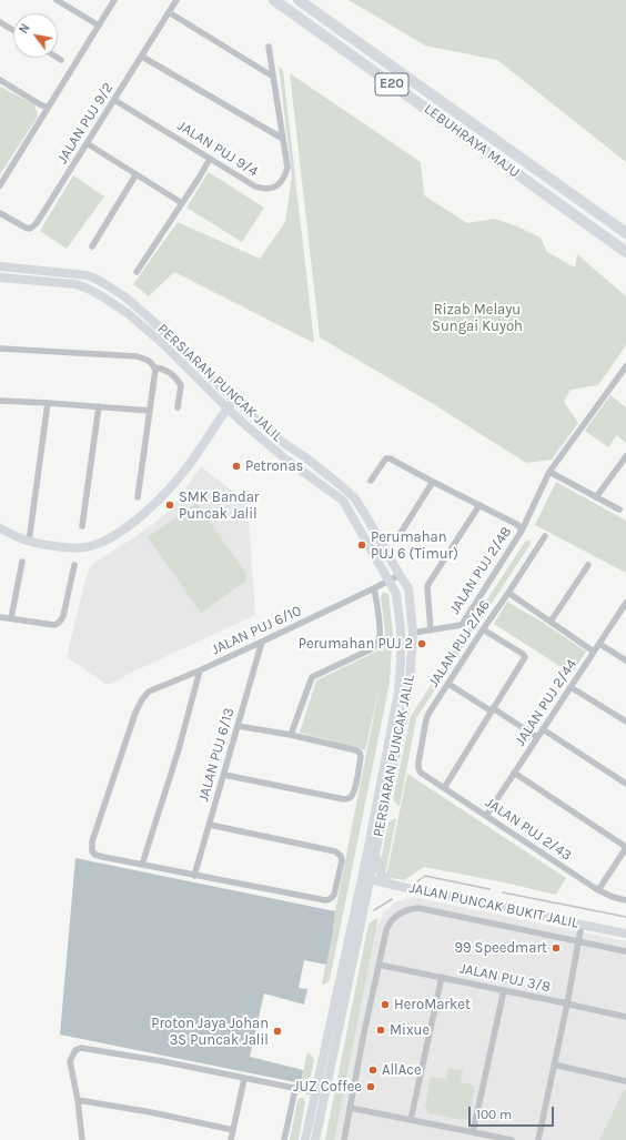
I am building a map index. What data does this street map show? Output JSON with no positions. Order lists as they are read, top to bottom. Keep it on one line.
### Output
{"streets":{"highway":["E20","LEBUHRAYA MAJU"],"main road":["PERSIARAN PUNCAK JALIL","JALAN PUNCAK BUKIT JALIL"],"street":["JALAN PUJ 9/2","JALAN PUJ 9/4","JALAN PUJ 2/48","JALAN PUJ 6/10","JALAN PUJ 2/46","JALAN PUJ 2/44","JALAN PUJ 6/13","JALAN PUJ 2/43","JALAN PUJ 3/8"]},"crossings":[["JALAN PUJ 9/2","JALAN PUJ 9/4"],["PERSIARAN PUNCAK JALIL","JALAN PUJ 2/48"],["PERSIARAN PUNCAK JALIL","JALAN PUJ 6/10"],["PERSIARAN PUNCAK JALIL","JALAN PUNCAK BUKIT JALIL"],["JALAN PUJ 6/10","JALAN PUJ 6/13"],["JALAN PUJ 2/46","JALAN PUJ 2/43"],["JALAN PUJ 2/44","JALAN PUJ 2/43"]],"parks":["Rizab Melayu Sungai Kuyoh"],"places":["Petronas","SMK Bandar Puncak Jalil","Perumahan PUJ 6 (Timur)","Perumahan PUJ 2","99 Speedmart","HeroMarket","Mixue","Proton Jaya Johan 3S Puncak Jalil","AllAce","JUZ Coffee"],"scale_bar":"100 m","north":"top left"}
